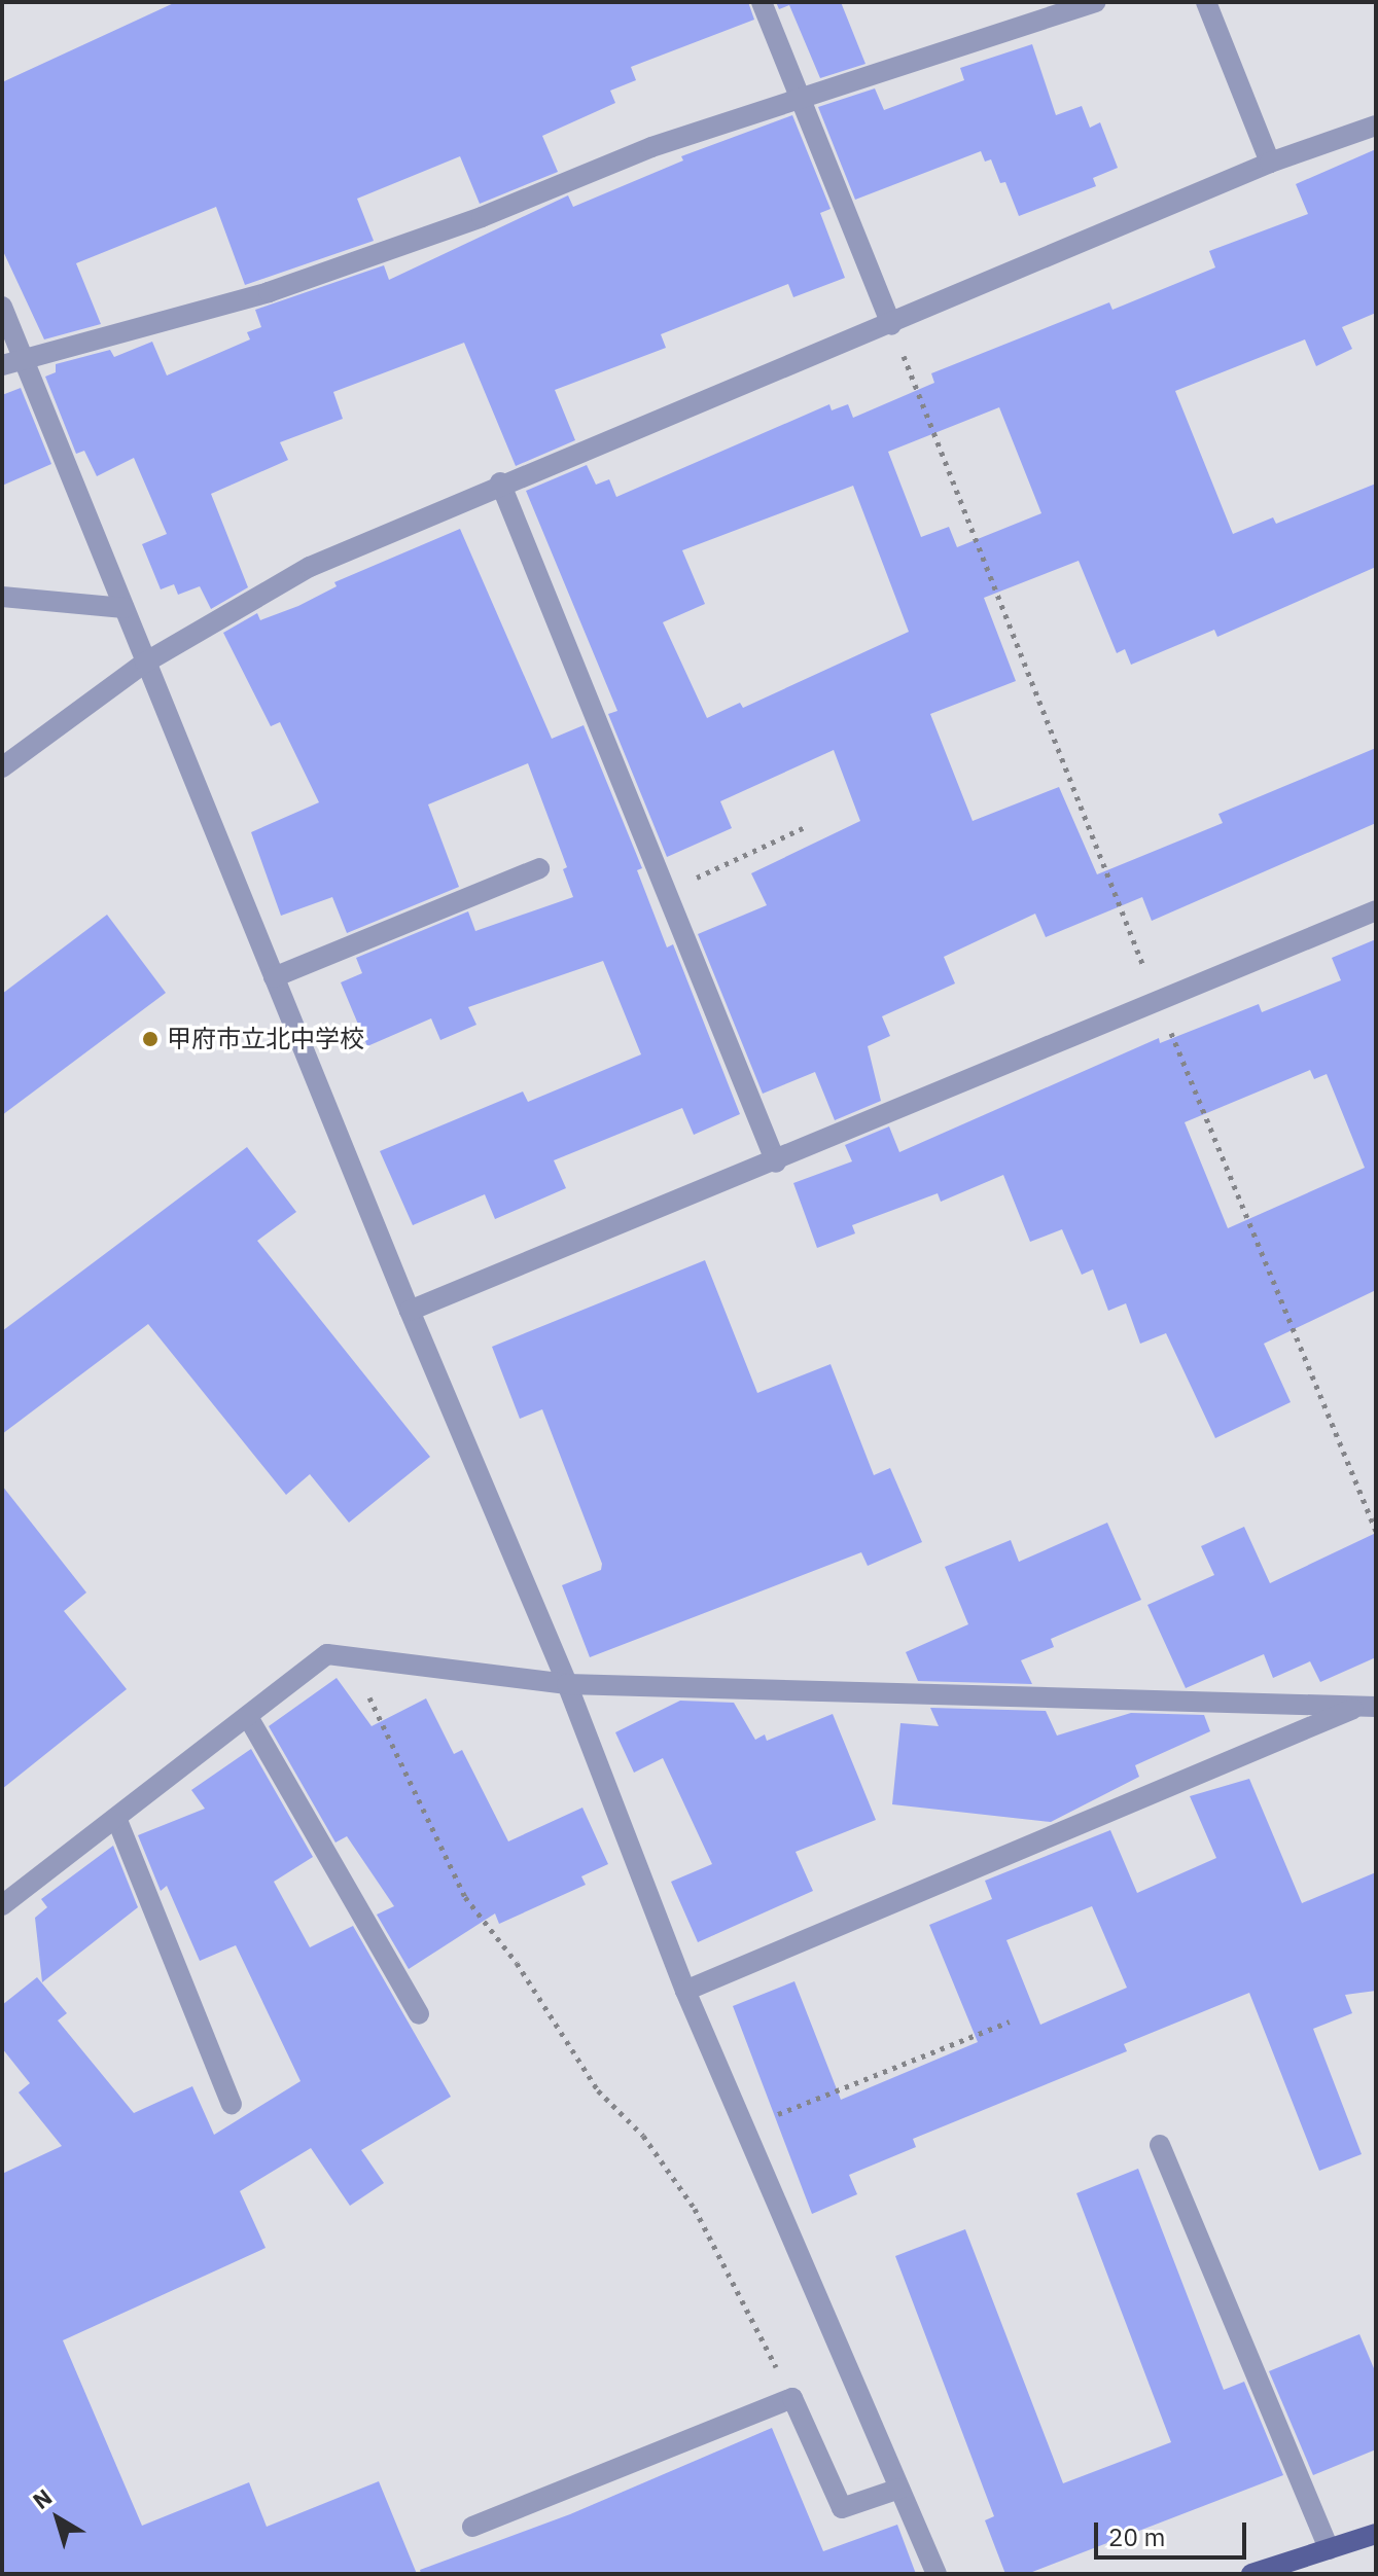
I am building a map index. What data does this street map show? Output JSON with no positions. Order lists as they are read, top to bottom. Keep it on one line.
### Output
{"places":["甲府市立北中学校"],"scale_bar":"20 m","north":"top left"}
